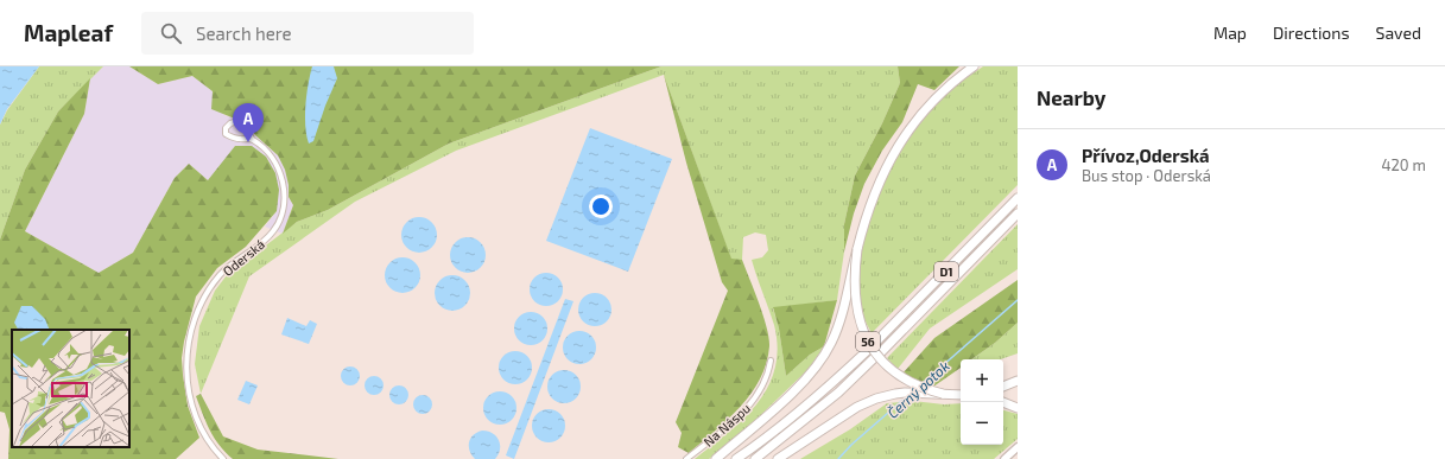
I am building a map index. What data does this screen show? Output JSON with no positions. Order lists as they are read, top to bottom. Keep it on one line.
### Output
{"streets":{"highway":["D1","56"],"street":["Oderská","Na Náspu"]},"water":["Černý potok"],"page":{"header":"Mapleaf","search":"Search here","nav":["Map","Directions","Saved"],"heading":"Nearby","pins":"A","list":[{"mark":"A","name":"Přívoz,Oderská","note":"Bus stop · Oderská","value":"420 m"}],"map_buttons":["+","−"]}}
